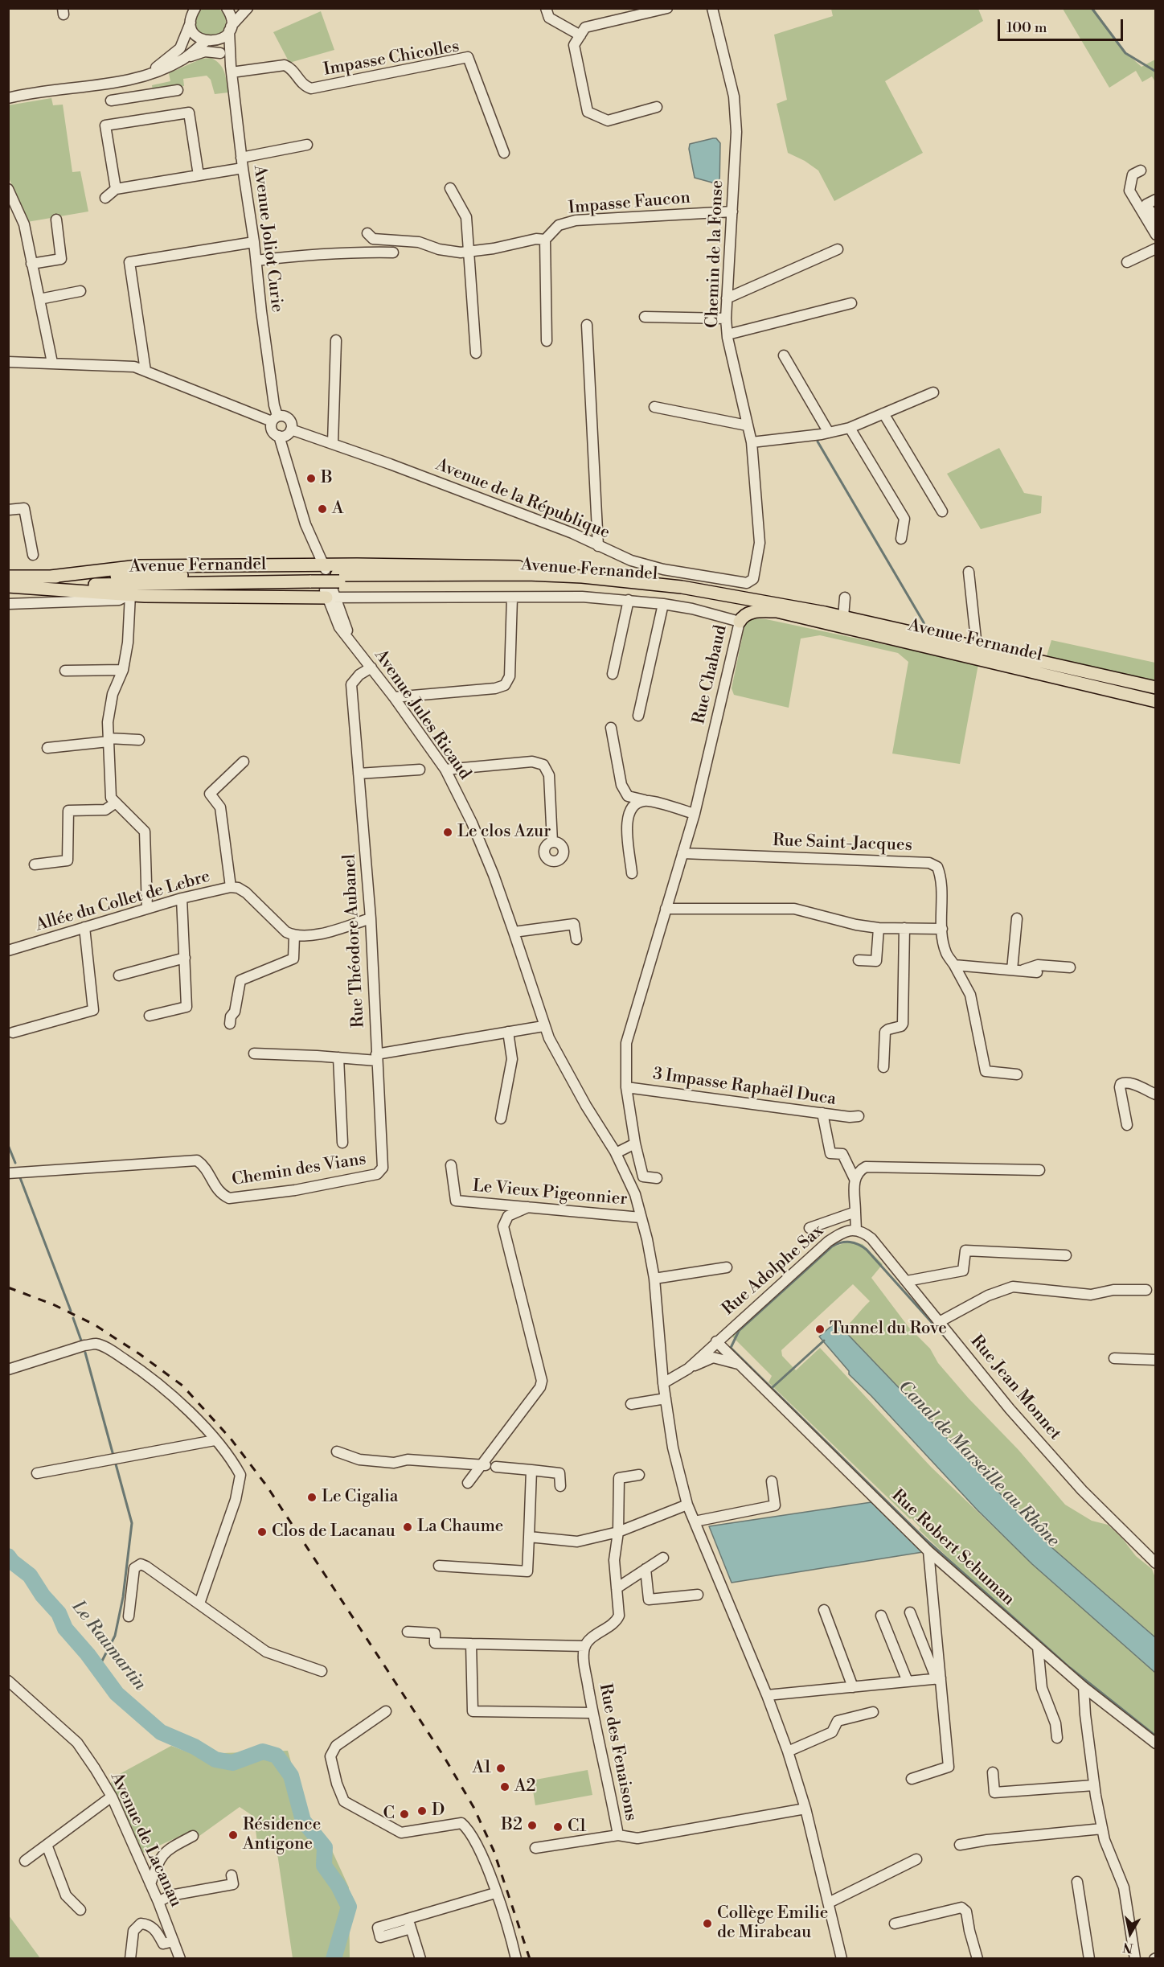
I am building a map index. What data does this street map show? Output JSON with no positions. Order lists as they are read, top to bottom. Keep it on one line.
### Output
{"streets":{"main road":["Avenue Fernandel"],"street":["Impasse Chicolles","Impasse Faucon","Avenue Joliot Curie","Chemin de la Fonse","Avenue de la République","Rue Chabaud","Avenue Jules Ricaud","Rue Saint-Jacques","Allée du Collet de Lebre","Rue Théodore Aubanel","3 Impasse Raphaël Duca","Chemin des Vians","Le Vieux Pigeonnier","Rue Adolphe Sax","Rue Jean Monnet","Rue Robert Schuman","Rue des Fenaisons","Avenue de Lacanau"]},"crossings":[["Impasse Chicolles","Avenue Joliot Curie"],["Impasse Faucon","Chemin de la Fonse"],["Avenue Joliot Curie","Avenue de la République"],["Avenue Joliot Curie","Avenue Jules Ricaud"],["Chemin de la Fonse","Avenue de la République"],["Avenue de la République","Avenue Jules Ricaud"],["Avenue Fernandel","Rue Chabaud"],["Avenue Fernandel","Avenue Jules Ricaud"],["Rue Chabaud","Avenue Jules Ricaud"],["Rue Chabaud","Rue Saint-Jacques"],["Rue Chabaud","3 Impasse Raphaël Duca"],["Avenue Jules Ricaud","Rue Théodore Aubanel"],["Avenue Jules Ricaud","Le Vieux Pigeonnier"],["Avenue Jules Ricaud","Rue Adolphe Sax"],["Avenue Jules Ricaud","Rue des Fenaisons"],["Rue Théodore Aubanel","Chemin des Vians"],["Rue Adolphe Sax","Rue Jean Monnet"],["Rue Adolphe Sax","Rue Robert Schuman"]],"water":["Canal de Marseille au Rhône","Le Raumartin"],"places":["B","A","Le clos Azur","Tunnel du Rove","Le Cigalia","La Chaume","Clos de Lacanau","A1","A2","D","C","B2","C1","Résidence Antigone","Collège Emilie de Mirabeau"],"scale_bar":"100 m","north":"bottom"}
